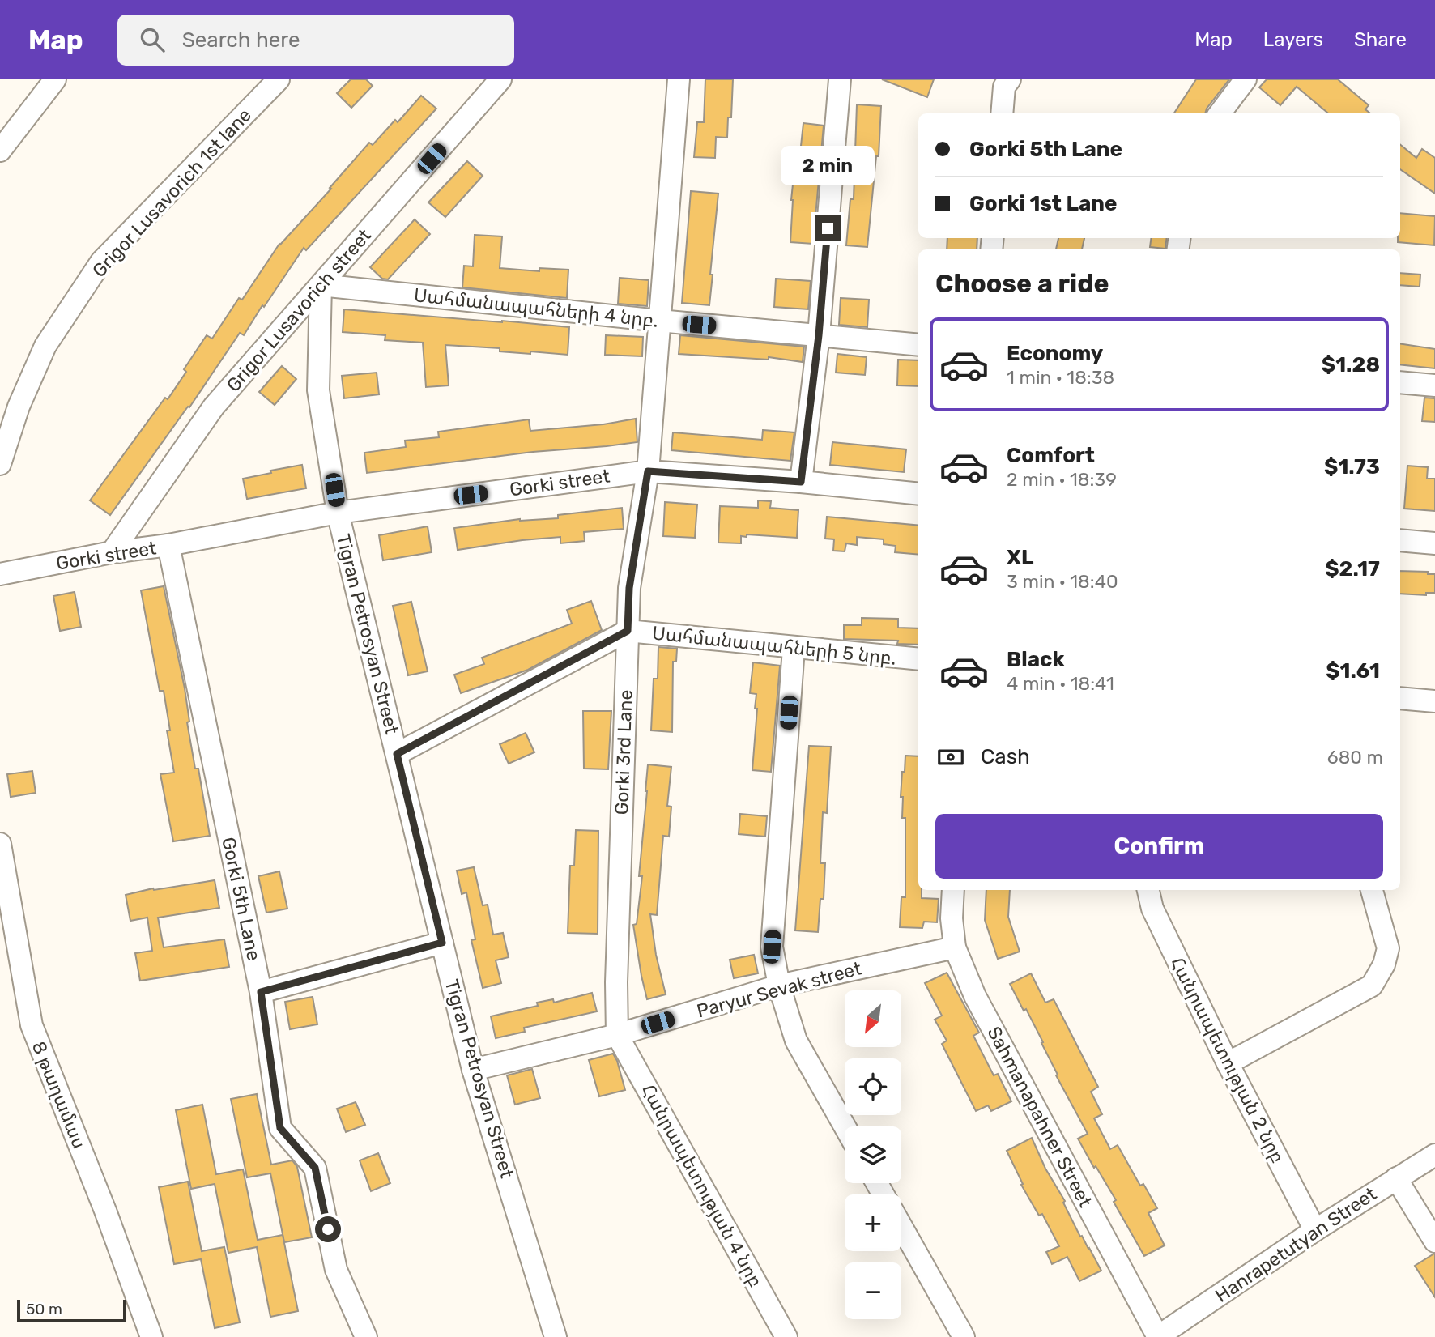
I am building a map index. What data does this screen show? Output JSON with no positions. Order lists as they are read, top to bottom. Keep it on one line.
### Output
{"streets":{"street":["Grigor Lusavorich 1st lane","Սահմանապահների 4 նրբ.","Grigor Lusavorich street","Gorki street","Tigran Petrosyan Street","Սահմանապահների 5 նրբ.","Gorki 3rd Lane","Gorki 5th Lane","Paryur Sevak street","Հանրապետության 2 նրբ","8 թաղամաս","Sahmanapahner Street","Հանրապետության 4 նրբ","Hanrapetutyan Street"]},"crossings":[["Սահմանապահների 4 նրբ.","Grigor Lusavorich street"],["Սահմանապահների 4 նրբ.","Tigran Petrosyan Street"],["Սահմանապահների 4 նրբ.","Gorki 3rd Lane"],["Grigor Lusavorich street","Gorki street"],["Grigor Lusavorich street","Tigran Petrosyan Street"],["Gorki street","Tigran Petrosyan Street"],["Gorki street","Gorki 3rd Lane"],["Gorki street","Gorki 5th Lane"],["Tigran Petrosyan Street","Paryur Sevak street"],["Սահմանապահների 5 նրբ.","Gorki 3rd Lane"],["Gorki 3rd Lane","Paryur Sevak street"],["Gorki 3rd Lane","Հանրապետության 4 նրբ"],["Paryur Sevak street","Sahmanapahner Street"],["Paryur Sevak street","Հանրապետության 4 նրբ"],["Հանրապետության 2 նրբ","Hanrapetutyan Street"],["Sahmanapahner Street","Hanrapetutyan Street"]],"scale_bar":"50 m","north":"bottom left","page":{"header":"Map","search":"Search here","nav":["Map","Layers","Share"],"banner":["Gorki 5th Lane","Gorki 1st Lane"],"bubble":"2 min","heading":"Choose a ride","list":[{"name":"Economy","note":"1 min · 18:38","value":"$1.28"},{"name":"Comfort","note":"2 min · 18:39","value":"$1.73"},{"name":"XL","note":"3 min · 18:40","value":"$2.17"},{"name":"Black","note":"4 min · 18:41","value":"$1.61"}],"pay":["Cash","680 m"],"buttons":"Confirm","map_buttons":["+","−"],"scale":"50 m"}}
